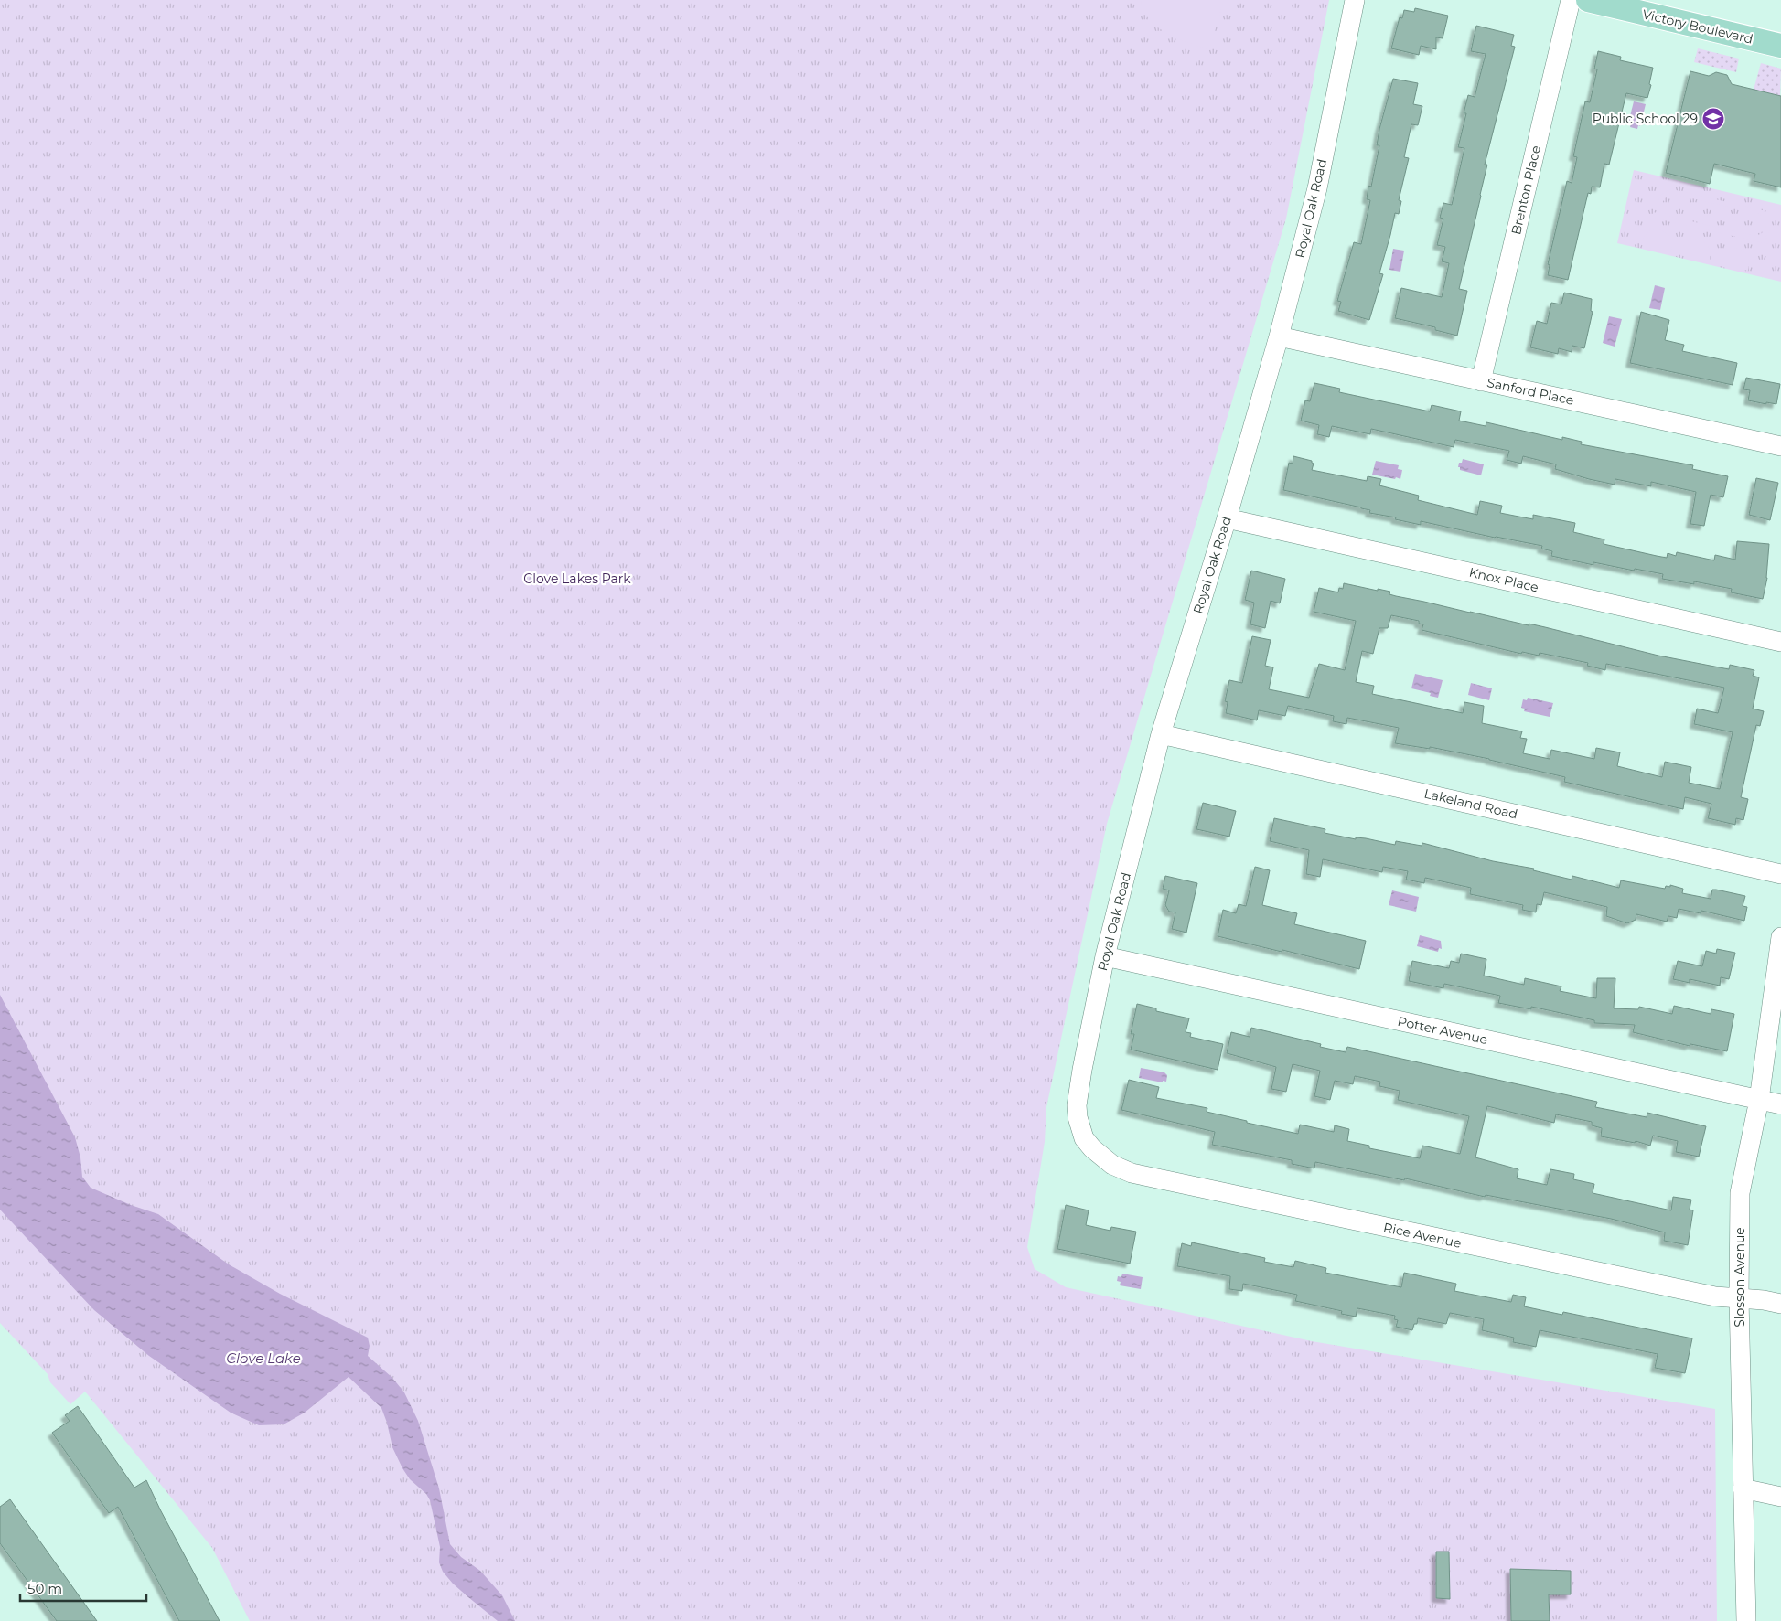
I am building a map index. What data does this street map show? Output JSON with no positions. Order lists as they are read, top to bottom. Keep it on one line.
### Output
{"streets":{"main road":["Victory Boulevard"],"street":["Brenton Place","Royal Oak Road","Sanford Place","Knox Place","Lakeland Road","Potter Avenue","Rice Avenue","Slosson Avenue"]},"crossings":[["Brenton Place","Sanford Place"],["Royal Oak Road","Sanford Place"],["Royal Oak Road","Knox Place"],["Royal Oak Road","Lakeland Road"],["Royal Oak Road","Potter Avenue"],["Royal Oak Road","Rice Avenue"],["Potter Avenue","Slosson Avenue"],["Rice Avenue","Slosson Avenue"]],"water":["Clove Lake"],"parks":["Clove Lakes Park"],"places":{"school or university":["Public School 29"]},"scale_bar":"50 m"}
